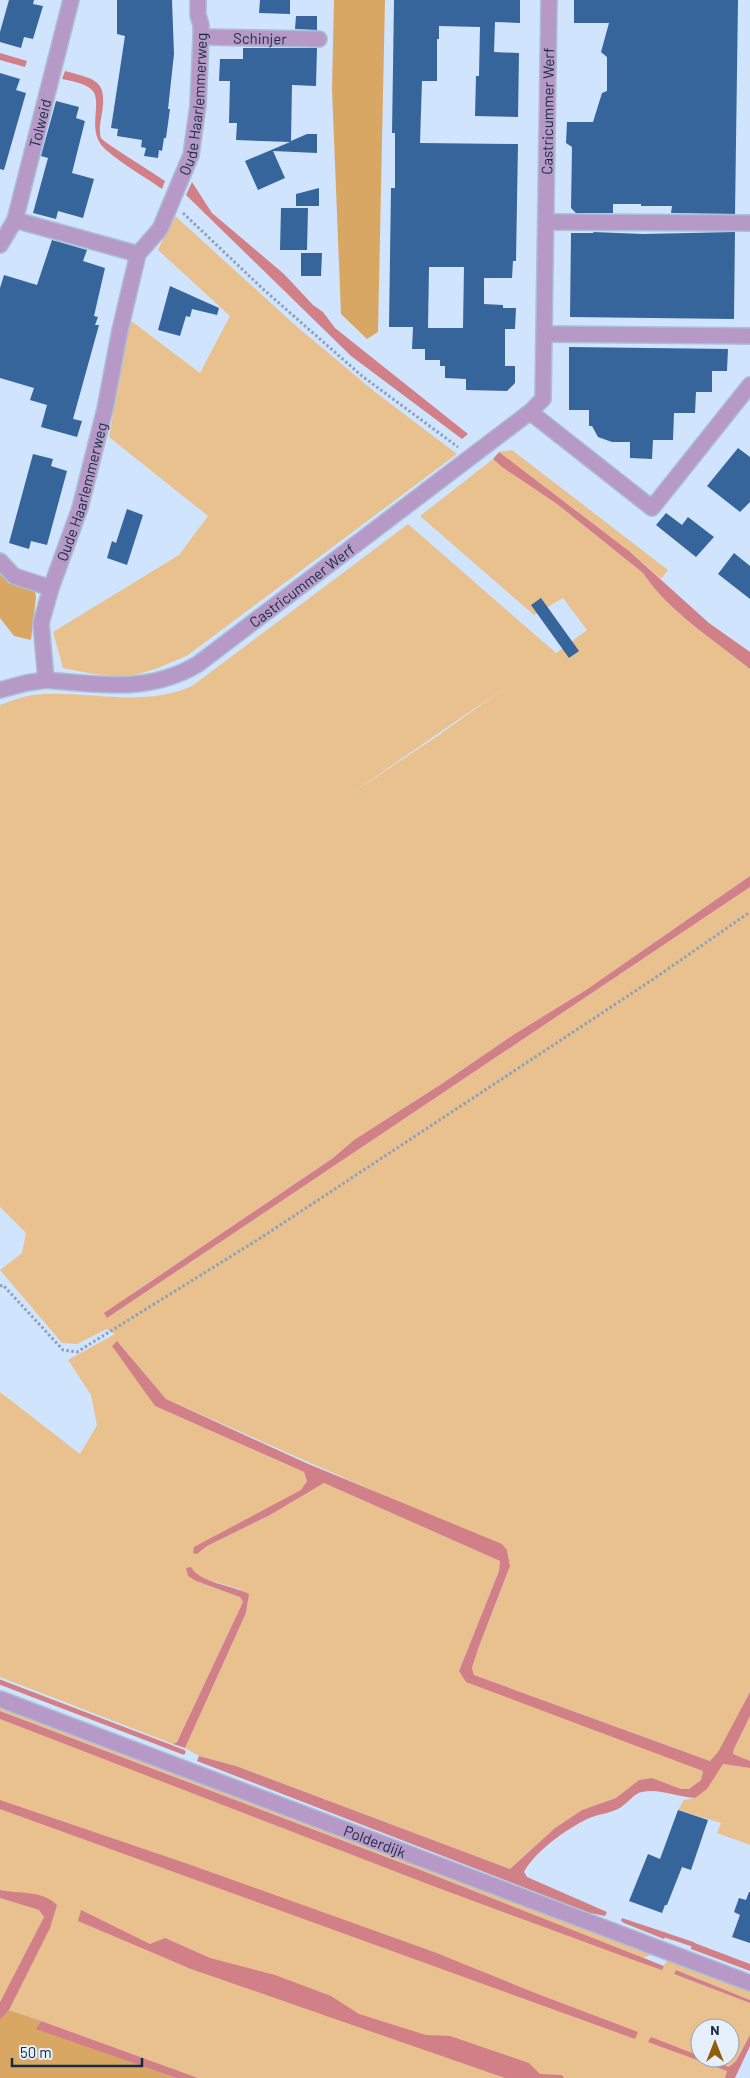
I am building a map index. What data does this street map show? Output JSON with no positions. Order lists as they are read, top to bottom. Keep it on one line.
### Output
{"streets":{"street":["Schinjer","Oude Haarlemmerweg","Castricummer Werf","Tolweid","Polderdijk"]},"crossings":[["Schinjer","Oude Haarlemmerweg"],["Oude Haarlemmerweg","Castricummer Werf"]],"scale_bar":"50 m","north":"top"}
